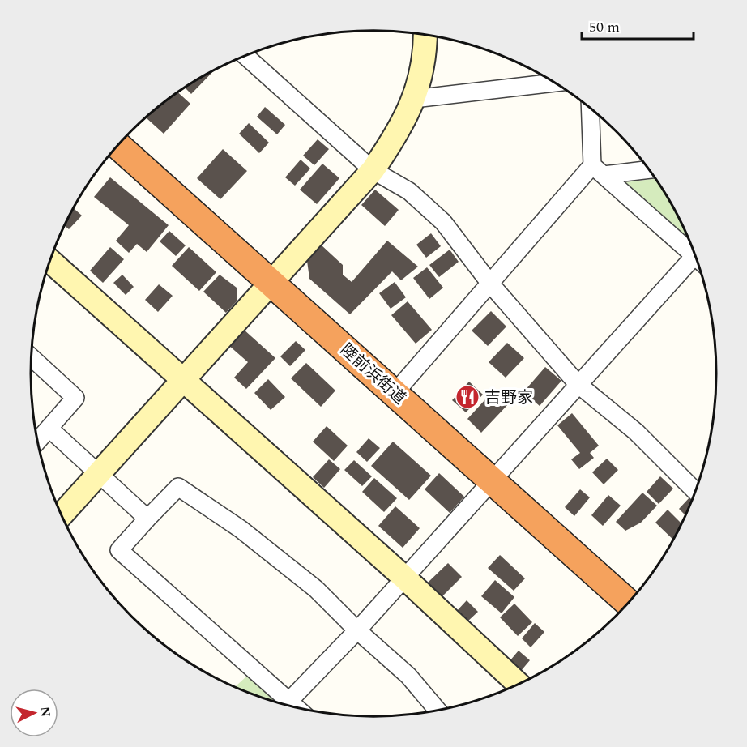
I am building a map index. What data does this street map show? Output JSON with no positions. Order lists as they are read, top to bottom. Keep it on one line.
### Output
{"streets":{"highway":["陸前浜街道"]},"places":{"restaurant":["吉野家"]},"scale_bar":"50 m","north":"right"}
